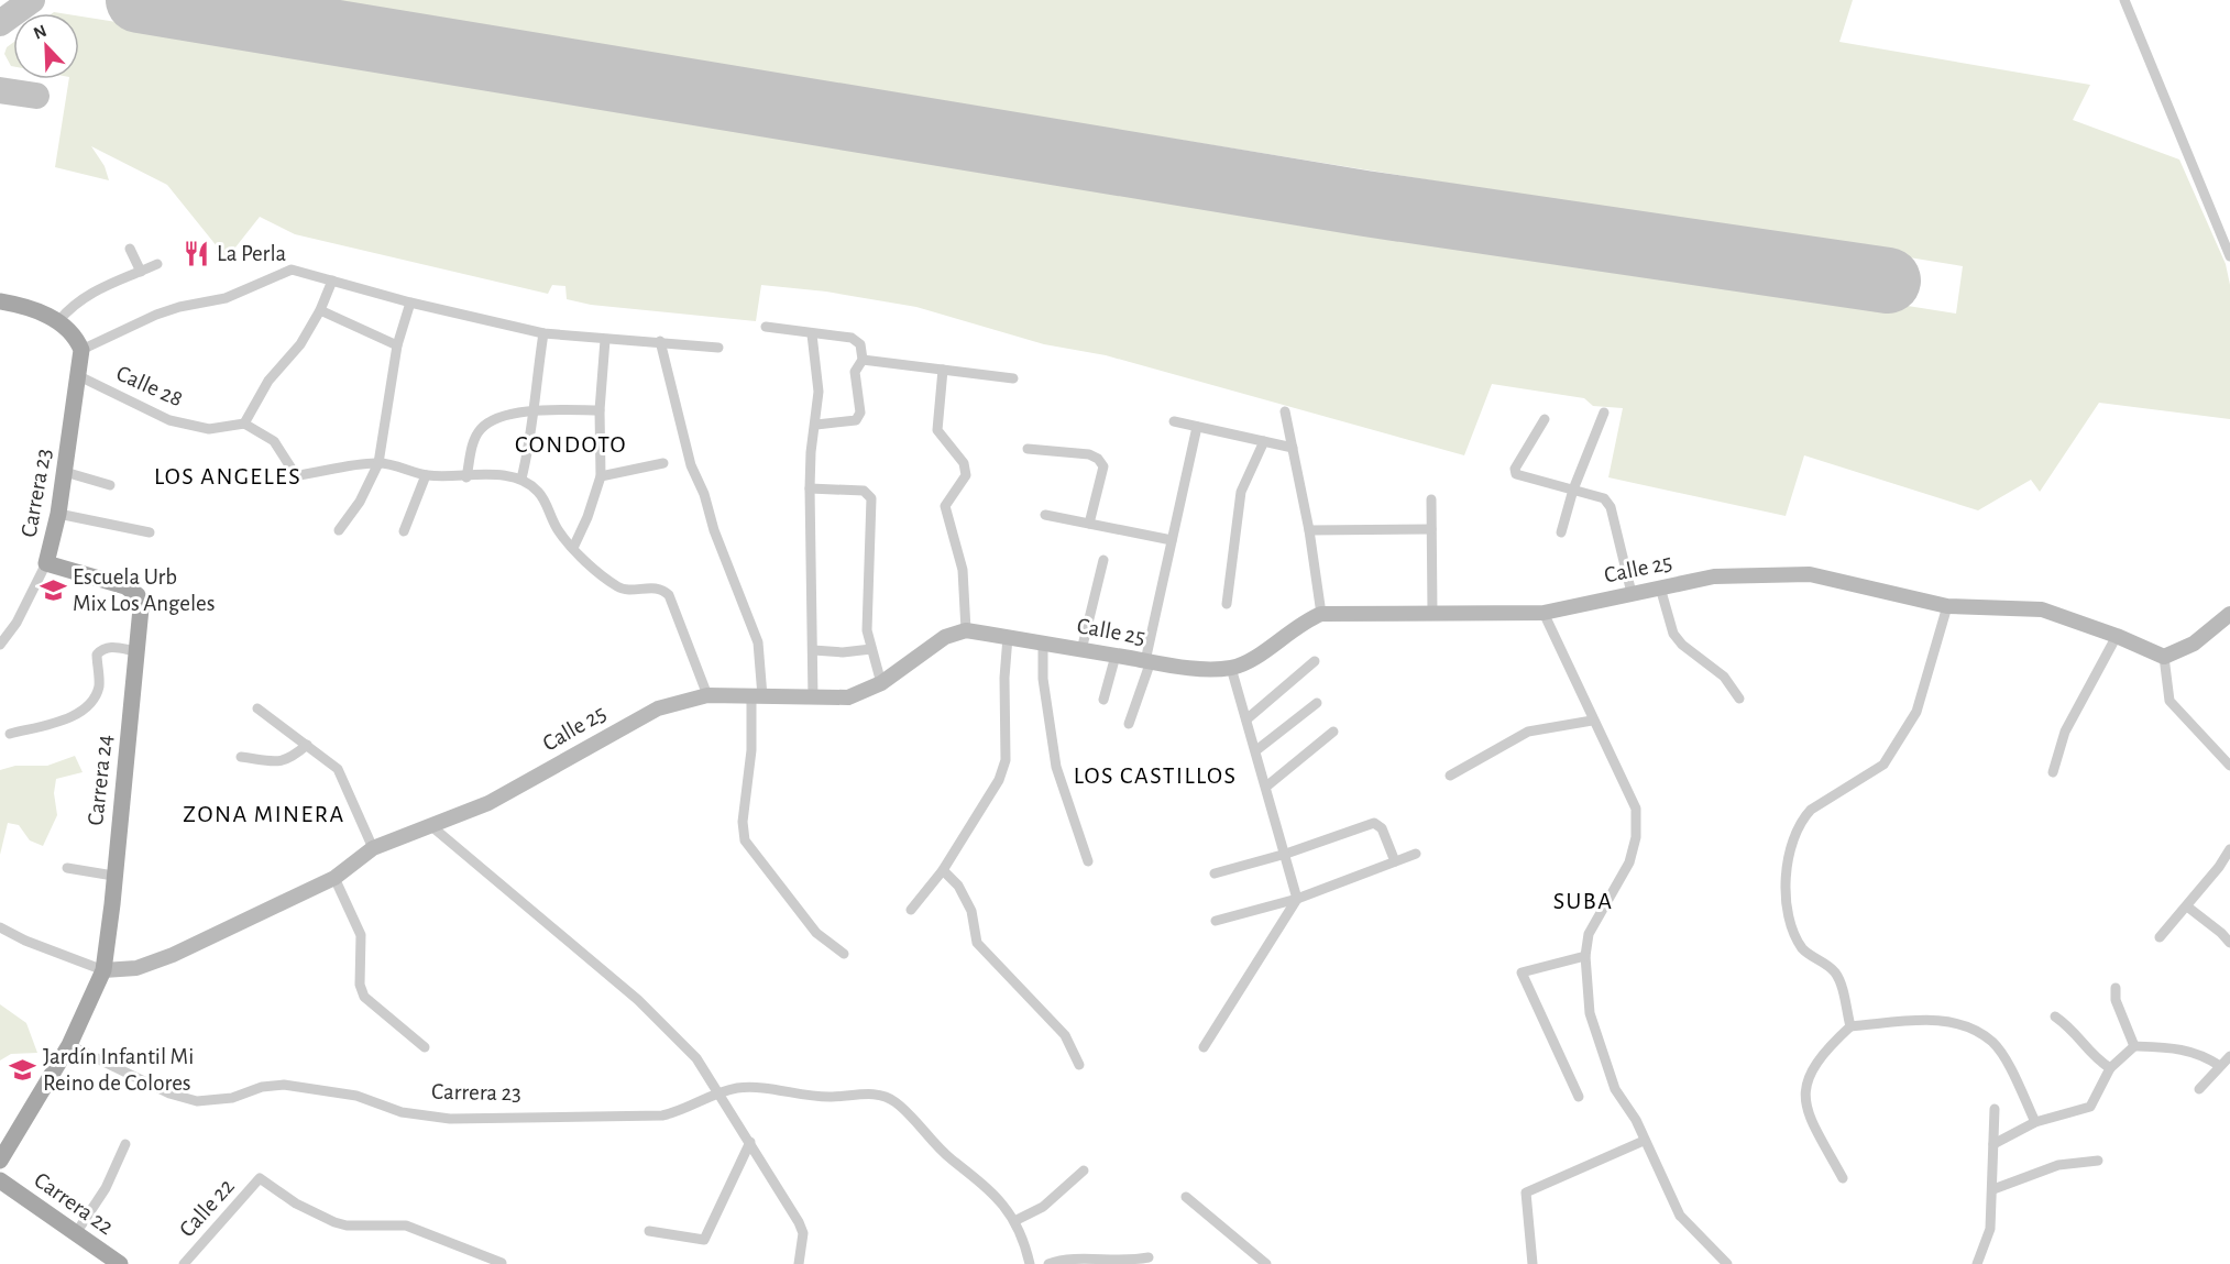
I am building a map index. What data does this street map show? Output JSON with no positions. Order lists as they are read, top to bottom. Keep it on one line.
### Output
{"streets":{"main road":["Carrera 23","Carrera 24","Carrera 22"],"street":["Calle 28","Calle 25","Calle 22"]},"crossings":[["Calle 28","Carrera 23"],["Carrera 23","Carrera 24"],["Calle 25","Carrera 24"]],"districts":["CONDOTO","LOS ANGELES","LOS CASTILLOS","ZONA MINERA","SUBA"],"places":{"restaurant":["La Perla"],"school or university":["Escuela Urb Mix Los Angeles","Jardín Infantil Mi Reino de Colores"]},"north":"top left"}
